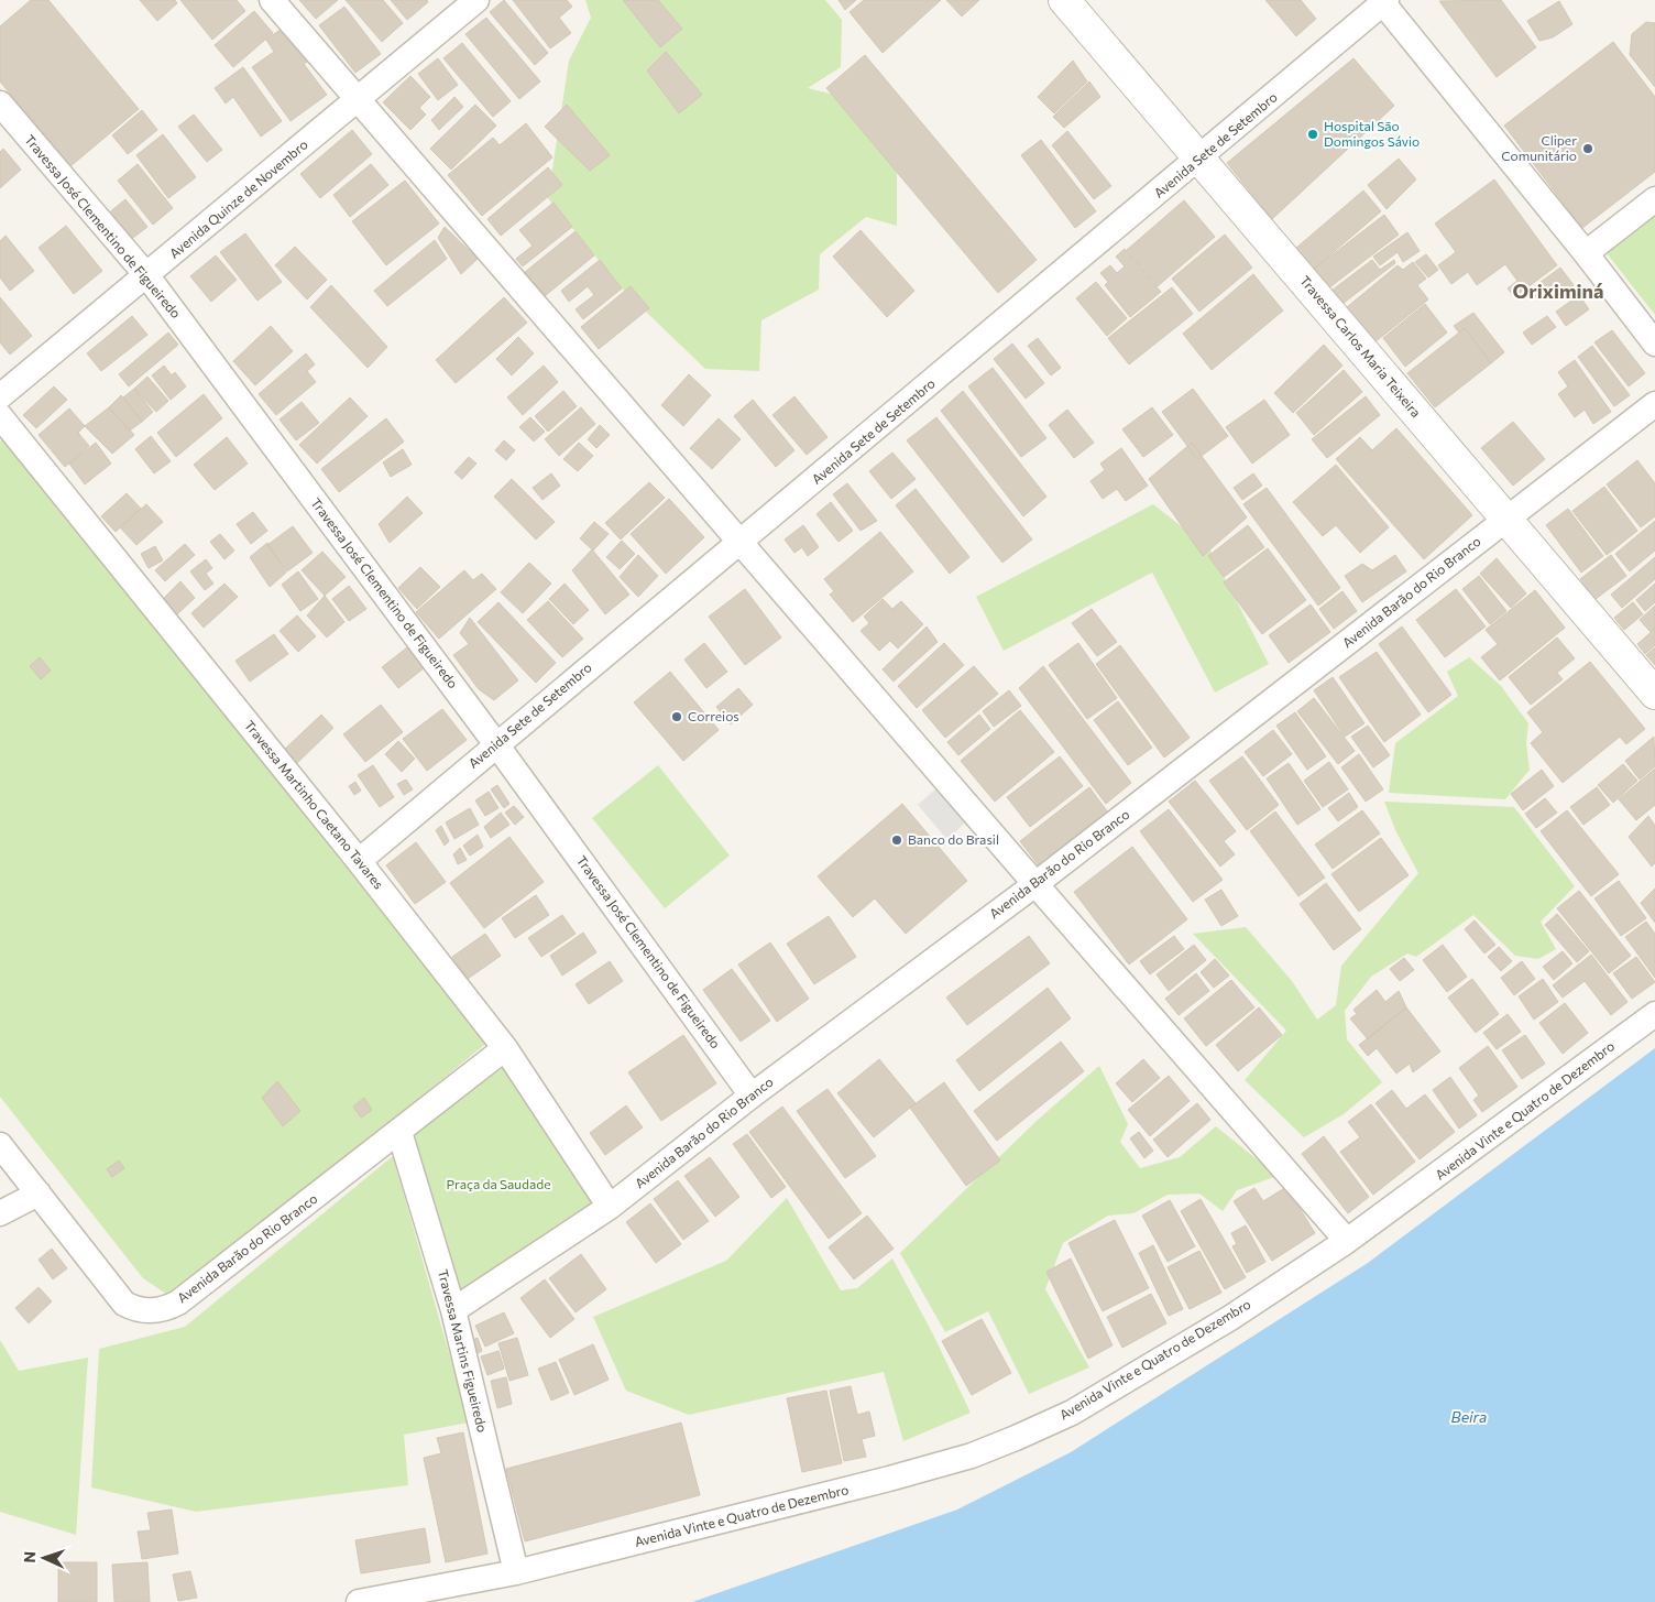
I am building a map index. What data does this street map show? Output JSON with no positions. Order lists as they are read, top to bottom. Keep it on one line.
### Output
{"streets":{"street":["Avenida Sete de Setembro","Avenida Quinze de Novembro","Travessa José Clementino de Figueiredo","Travessa Carlos Maria Teixeira","Avenida Barão do Rio Branco","Travessa Martinho Caetano Tavares","Avenida Vinte e Quatro de Dezembro","Travessa Martins Figueiredo"]},"crossings":[["Avenida Sete de Setembro","Travessa José Clementino de Figueiredo"],["Avenida Sete de Setembro","Travessa Carlos Maria Teixeira"],["Avenida Sete de Setembro","Travessa Martinho Caetano Tavares"],["Avenida Quinze de Novembro","Travessa José Clementino de Figueiredo"],["Travessa José Clementino de Figueiredo","Avenida Barão do Rio Branco"],["Travessa Carlos Maria Teixeira","Avenida Barão do Rio Branco"],["Avenida Barão do Rio Branco","Travessa Martinho Caetano Tavares"],["Avenida Barão do Rio Branco","Travessa Martins Figueiredo"],["Avenida Vinte e Quatro de Dezembro","Travessa Martins Figueiredo"]],"districts":["Oriximiná"],"water":["Beira"],"parks":["Praça da Saudade"],"places":["Hospital São Domingos Sávio","Cliper Comunitário","Correios","Banco do Brasil"],"north":"left"}
